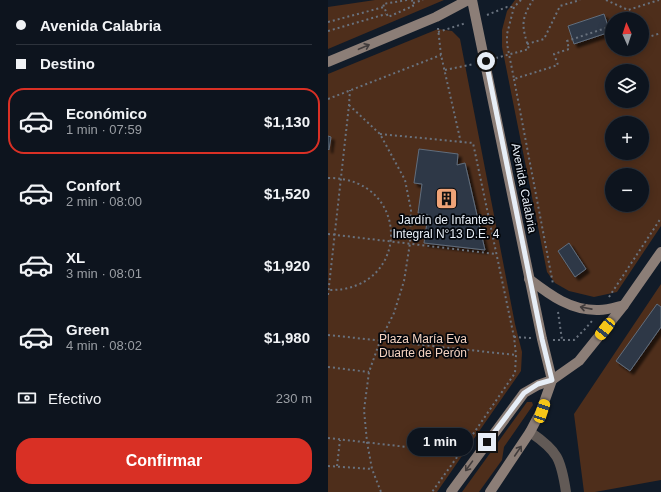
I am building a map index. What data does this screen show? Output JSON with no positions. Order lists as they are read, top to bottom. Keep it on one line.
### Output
{"streets":{"main road":["Avenida Calabria"]},"parks":["Plaza María Eva Duarte de Perón"],"places":{"building":["Jardín de Infantes Integral N°13 D.E. 4"]},"north":"top","page":{"banner":["Avenida Calabria","Destino"],"map_buttons":["+","−"],"list":[{"name":"Económico","note":"1 min · 07:59","value":"$1,130"},{"name":"Confort","note":"2 min · 08:00","value":"$1,520"},{"name":"XL","note":"3 min · 08:01","value":"$1,920"},{"name":"Green","note":"4 min · 08:02","value":"$1,980"}],"pay":["Efectivo","230 m"],"bubble":"1 min","buttons":"Confirmar"}}
